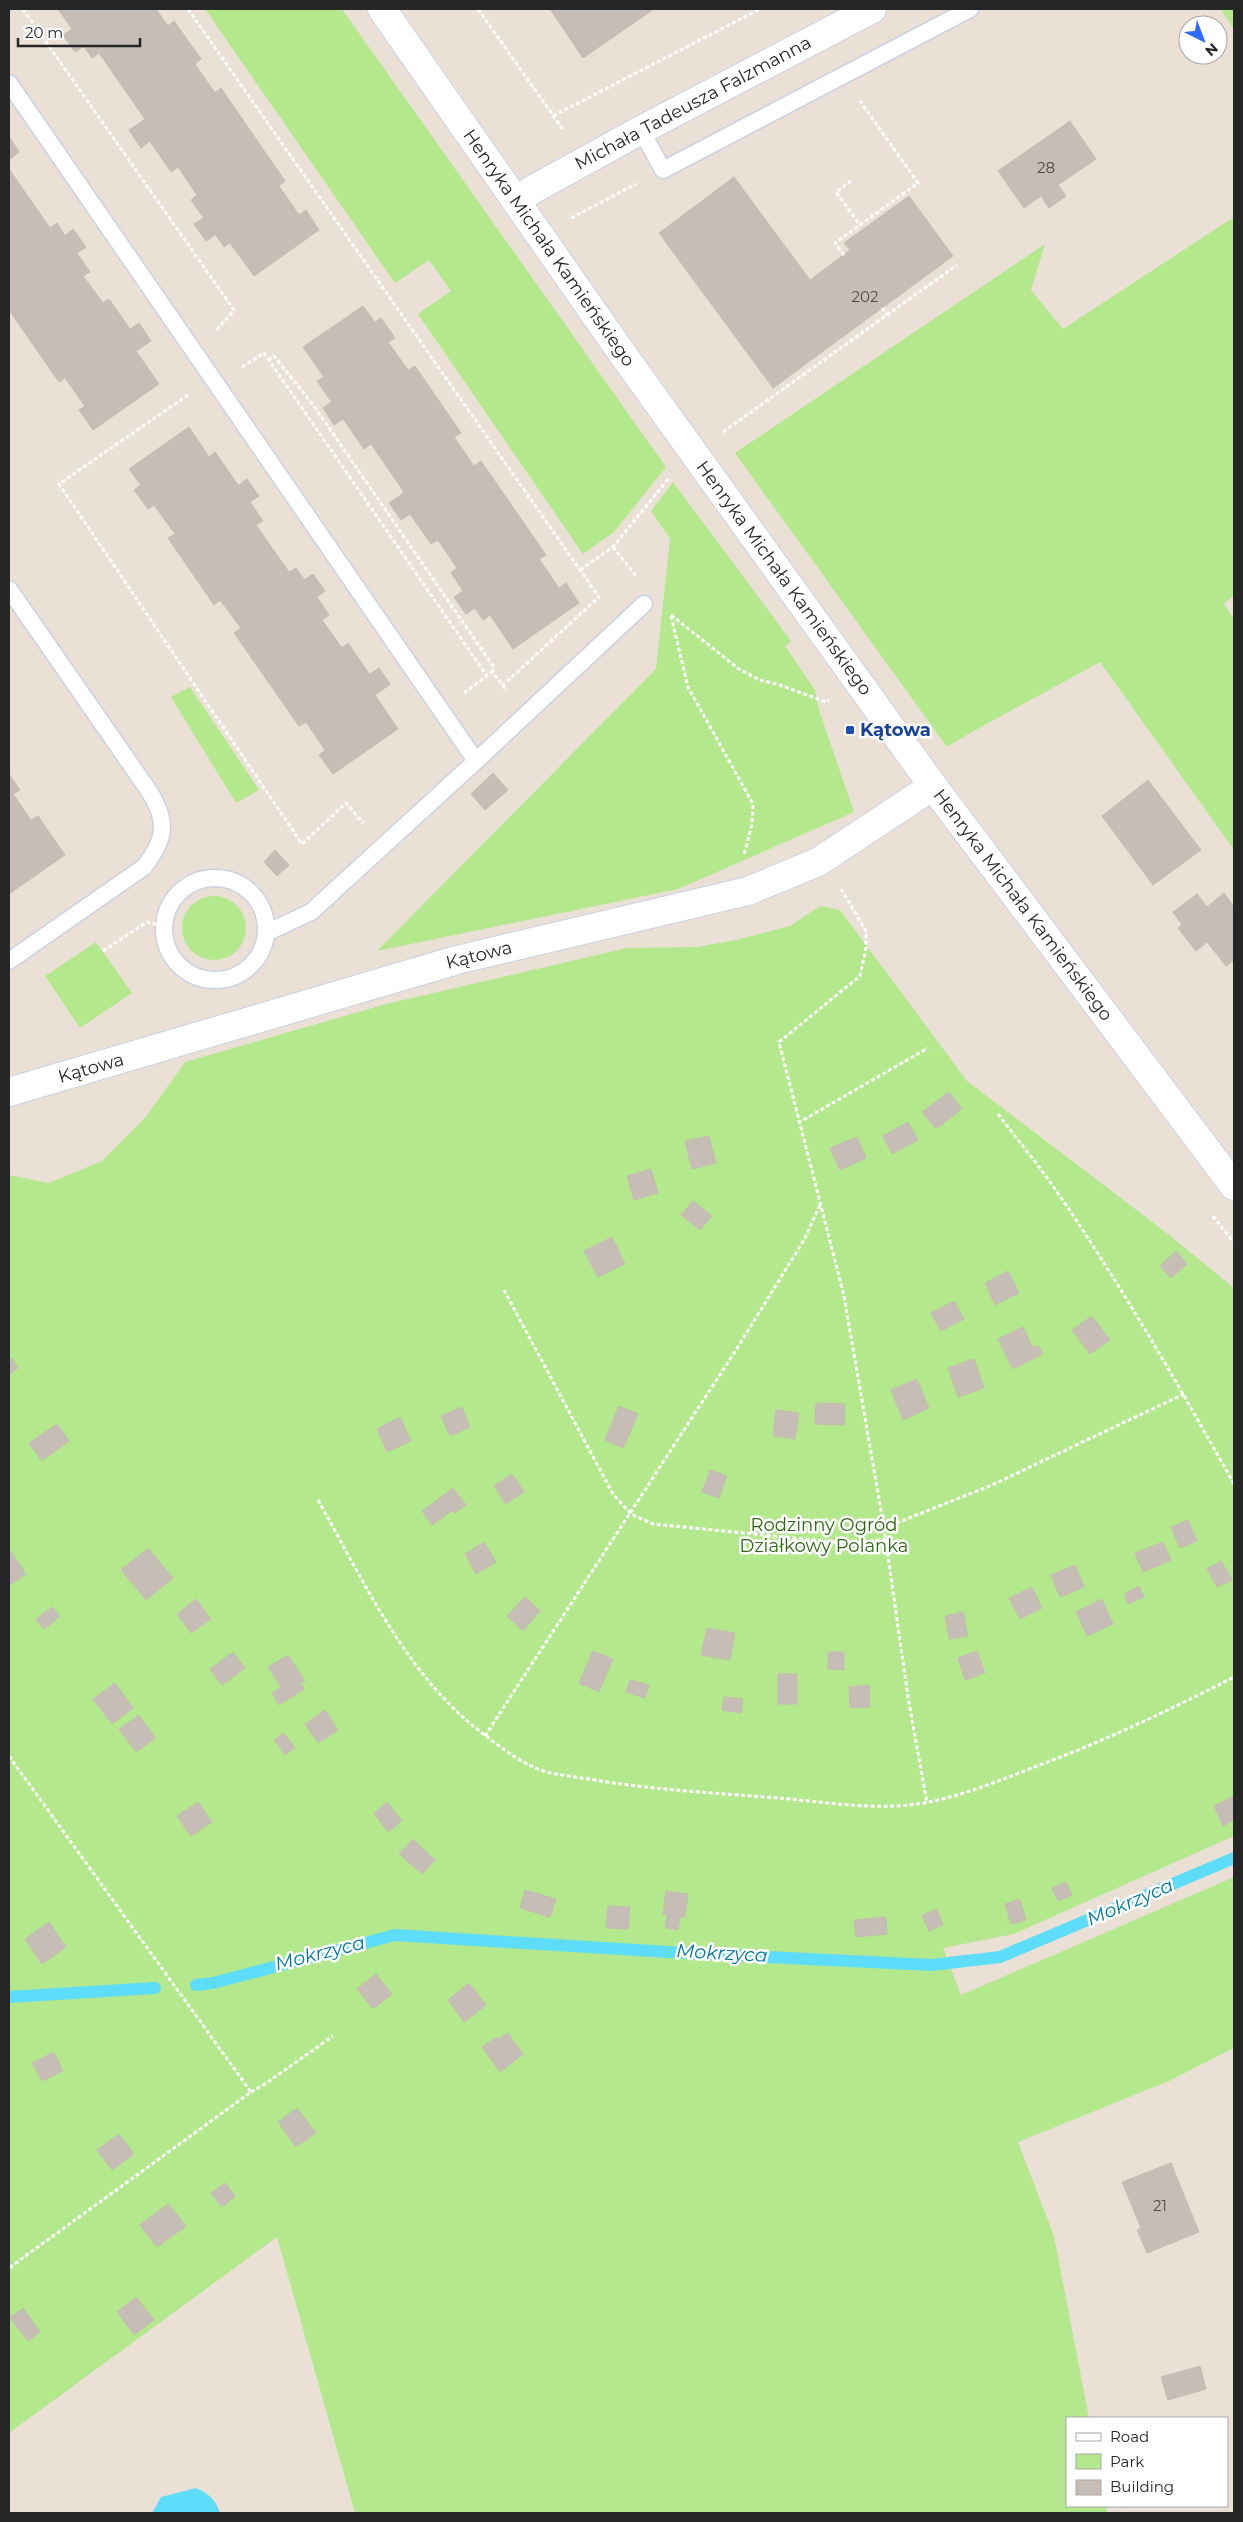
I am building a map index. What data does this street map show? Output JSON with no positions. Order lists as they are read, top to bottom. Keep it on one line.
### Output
{"streets":{"street":["Michała Tadeusza Falzmanna","Henryka Michała Kamieńskiego","Kątowa"]},"crossings":[["Michała Tadeusza Falzmanna","Henryka Michała Kamieńskiego"],["Henryka Michała Kamieńskiego","Kątowa"]],"water":["Mokrzyca"],"parks":["Rodzinny Ogród Działkowy Polanka"],"places":{"transit":["Kątowa"]},"house_numbers":["28","202","21"],"legend":["Road","Park","Building"],"scale_bar":"20 m","north":"bottom right"}
